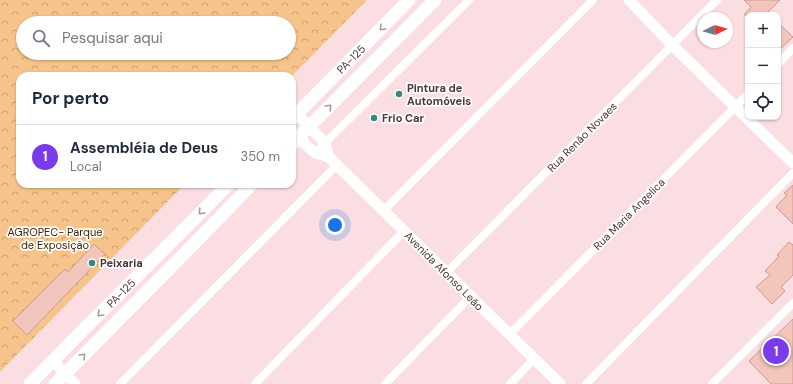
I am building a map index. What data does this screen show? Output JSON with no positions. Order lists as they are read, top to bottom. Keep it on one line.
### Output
{"streets":{"main road":["PA-125"],"street":["Rua Renão Novaes","Rua Maria Angelica","Avenida Afonso Leão"]},"crossings":[["PA-125","Avenida Afonso Leão"],["Rua Renão Novaes","Avenida Afonso Leão"],["Rua Maria Angelica","Avenida Afonso Leão"]],"parks":["AGROPEC- Parque de Exposição"],"places":["Pintura de Automóveis","Frio Car","Peixaria"],"north":"right","page":{"map_buttons":["+","−"],"search":"Pesquisar aqui","heading":"Por perto","list":[{"mark":"1","name":"Assembléia de Deus","note":"Local","value":"350 m"}],"pins":"1"}}
